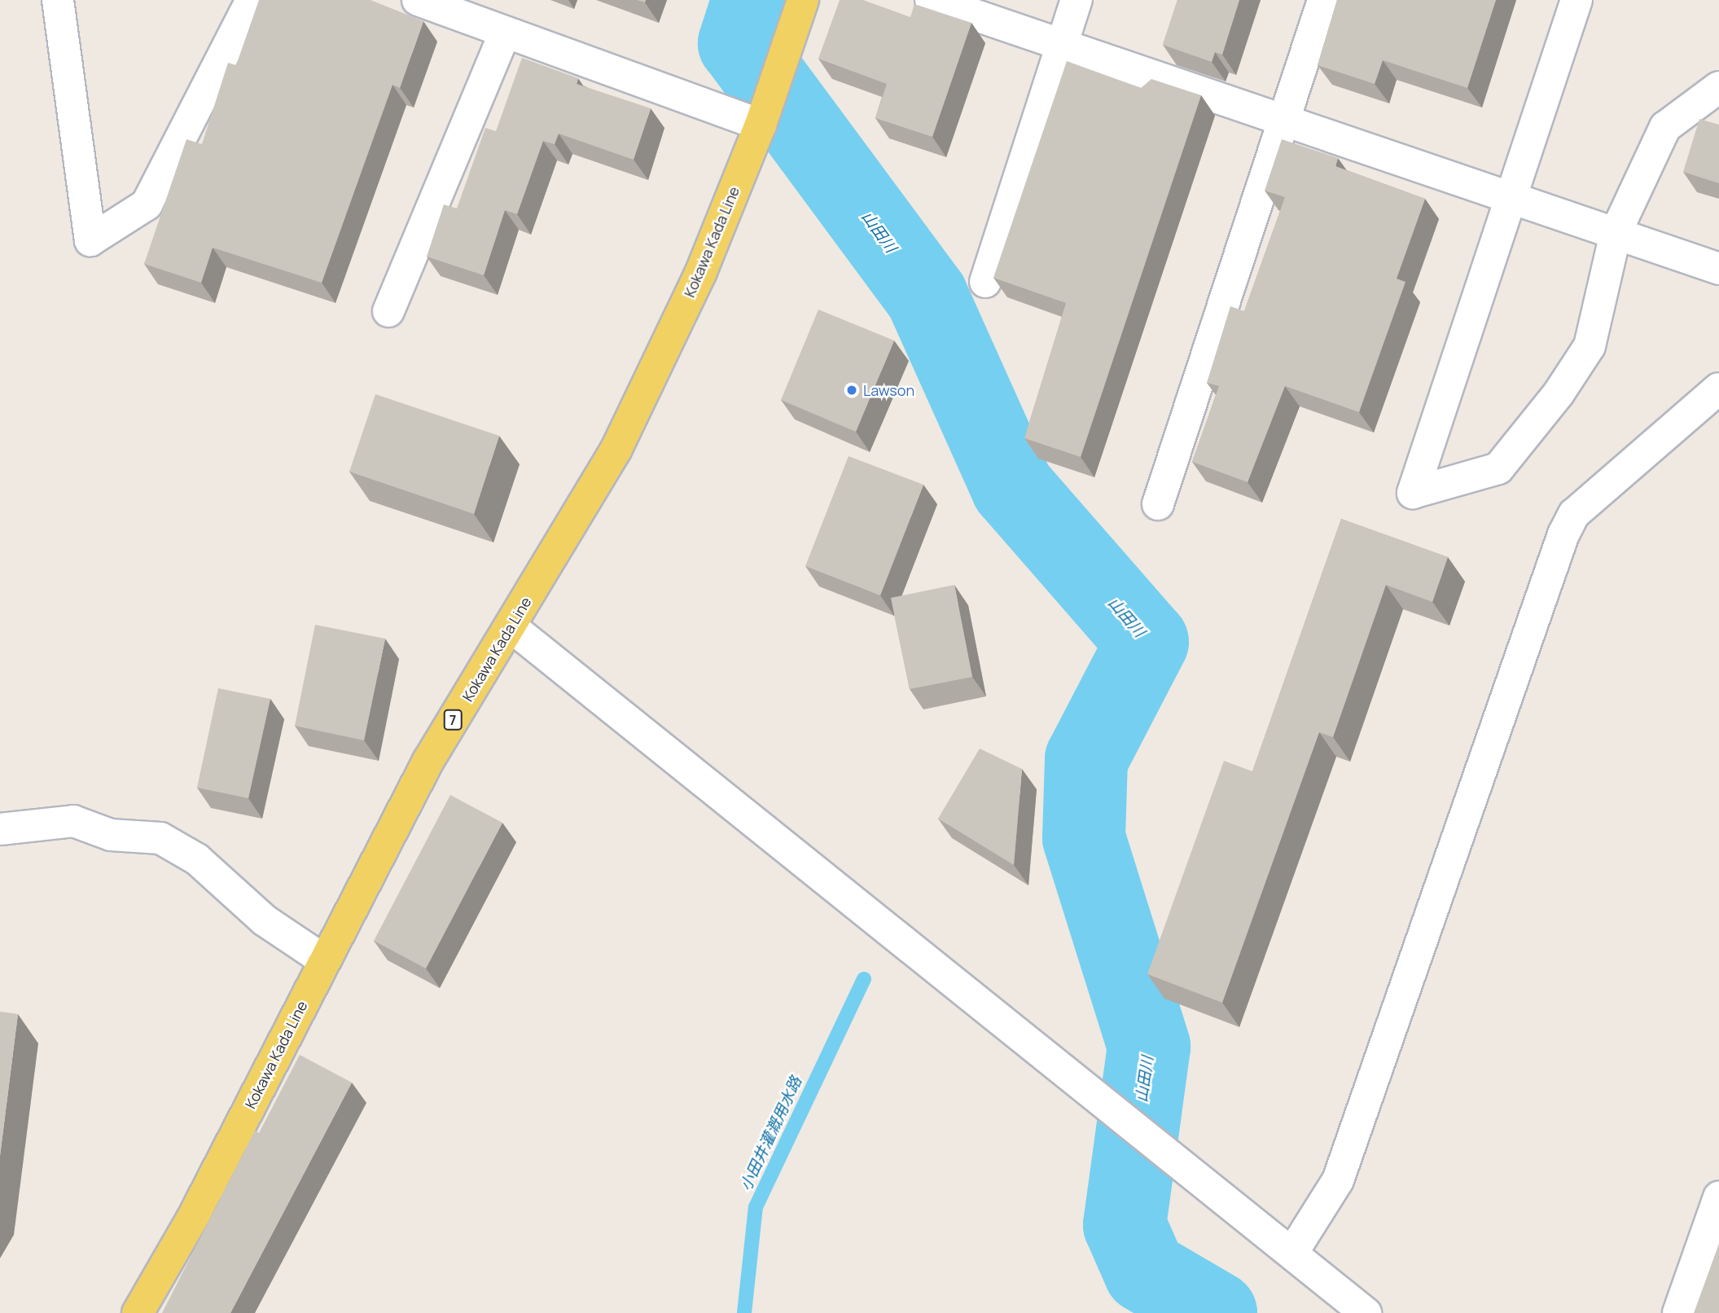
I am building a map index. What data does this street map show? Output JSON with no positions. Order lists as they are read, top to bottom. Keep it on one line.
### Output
{"streets":{"main road":["Kokawa Kada Line","7"]},"water":["山田川","小田井灌漑用水路"],"places":["Lawson"]}
